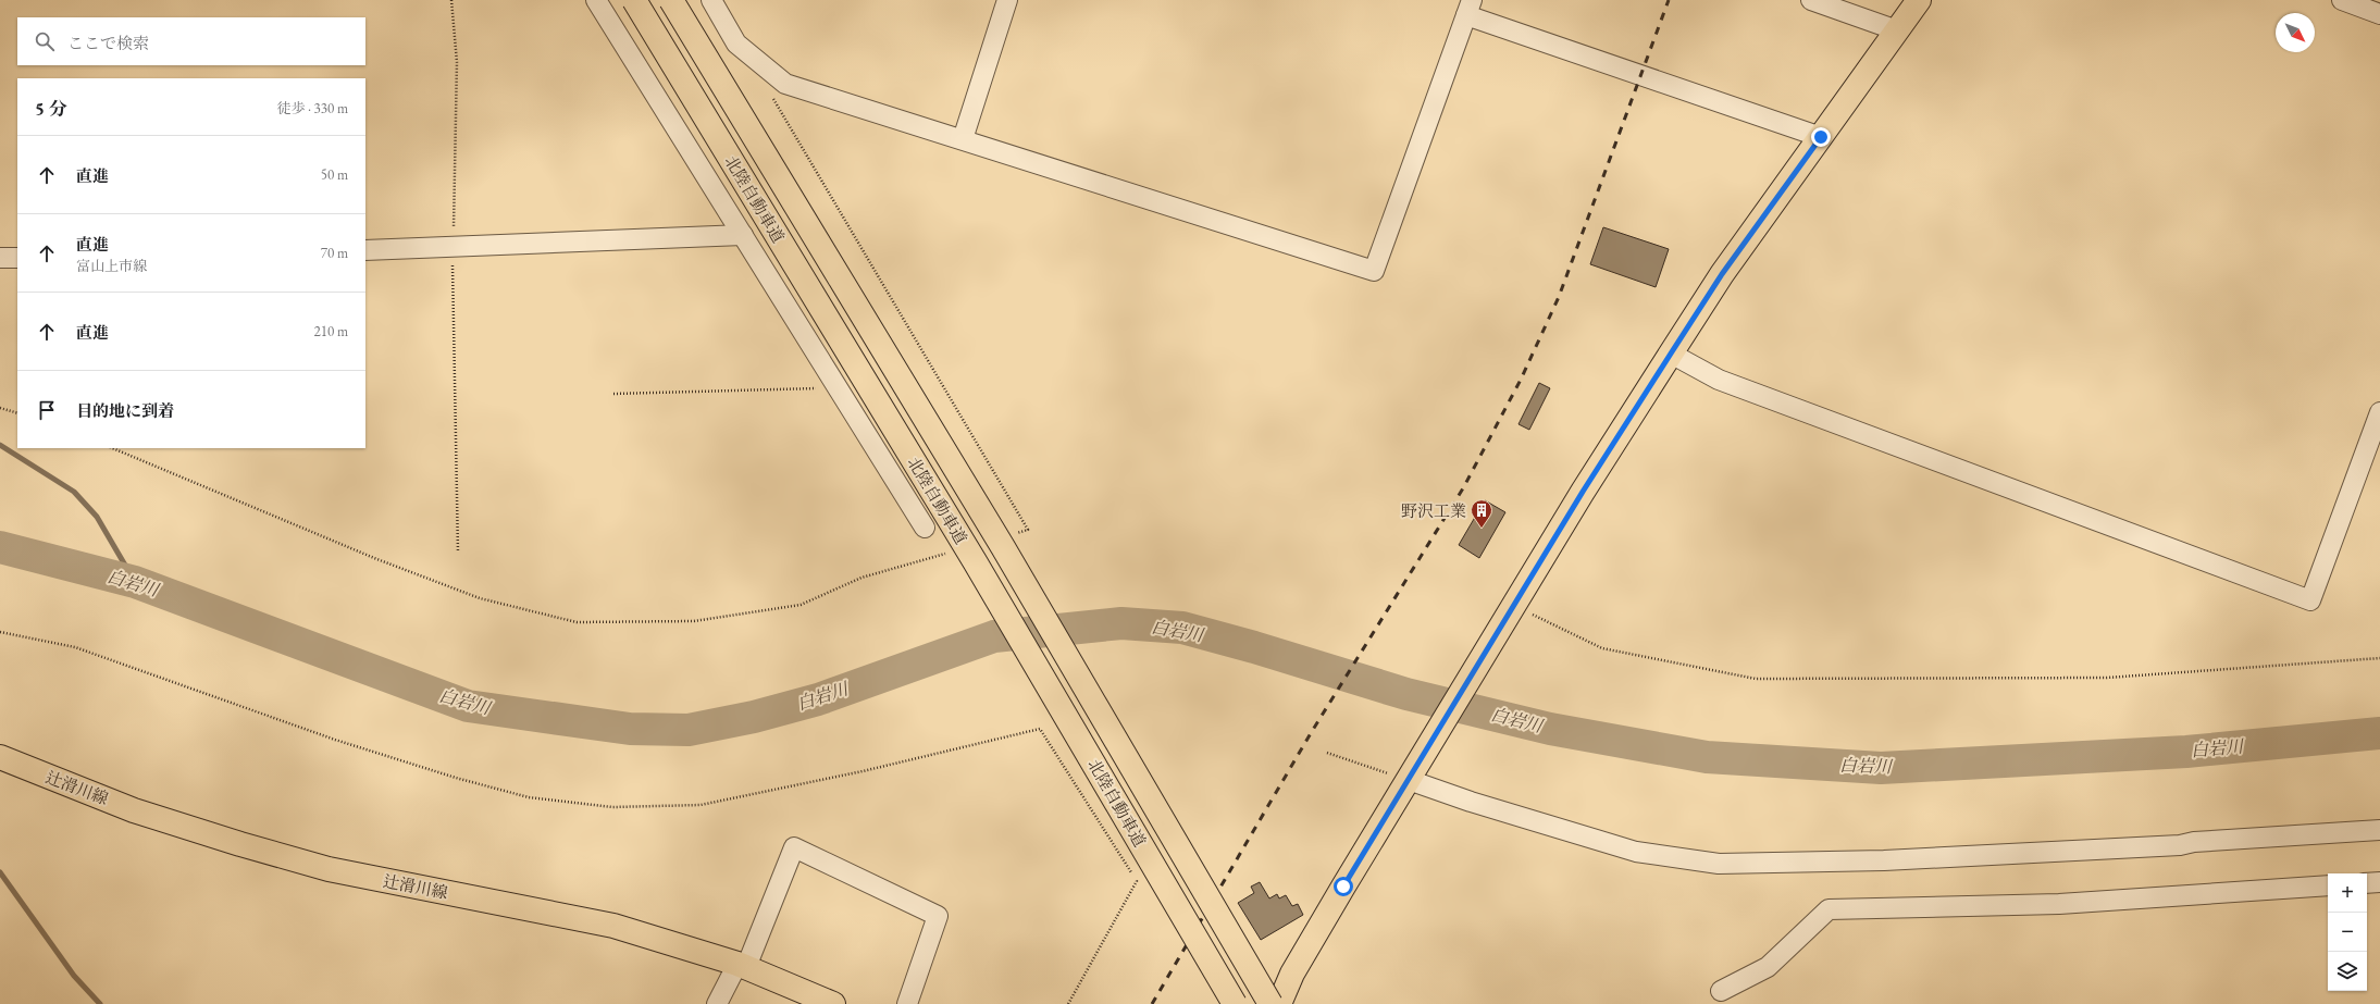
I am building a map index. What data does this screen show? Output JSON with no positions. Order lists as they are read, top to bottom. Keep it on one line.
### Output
{"streets":{"main road":["北陸自動車道","辻滑川線"]},"water":["白岩川"],"places":{"building":["野沢工業"]},"north":"bottom right","page":{"search":"ここで検索","heading":["5 分","徒歩 · 330 m"],"list":[["直進","50 m"],["直進","富山上市線","70 m"],["直進","210 m"],"目的地に到着"],"map_buttons":["+","−"]}}
